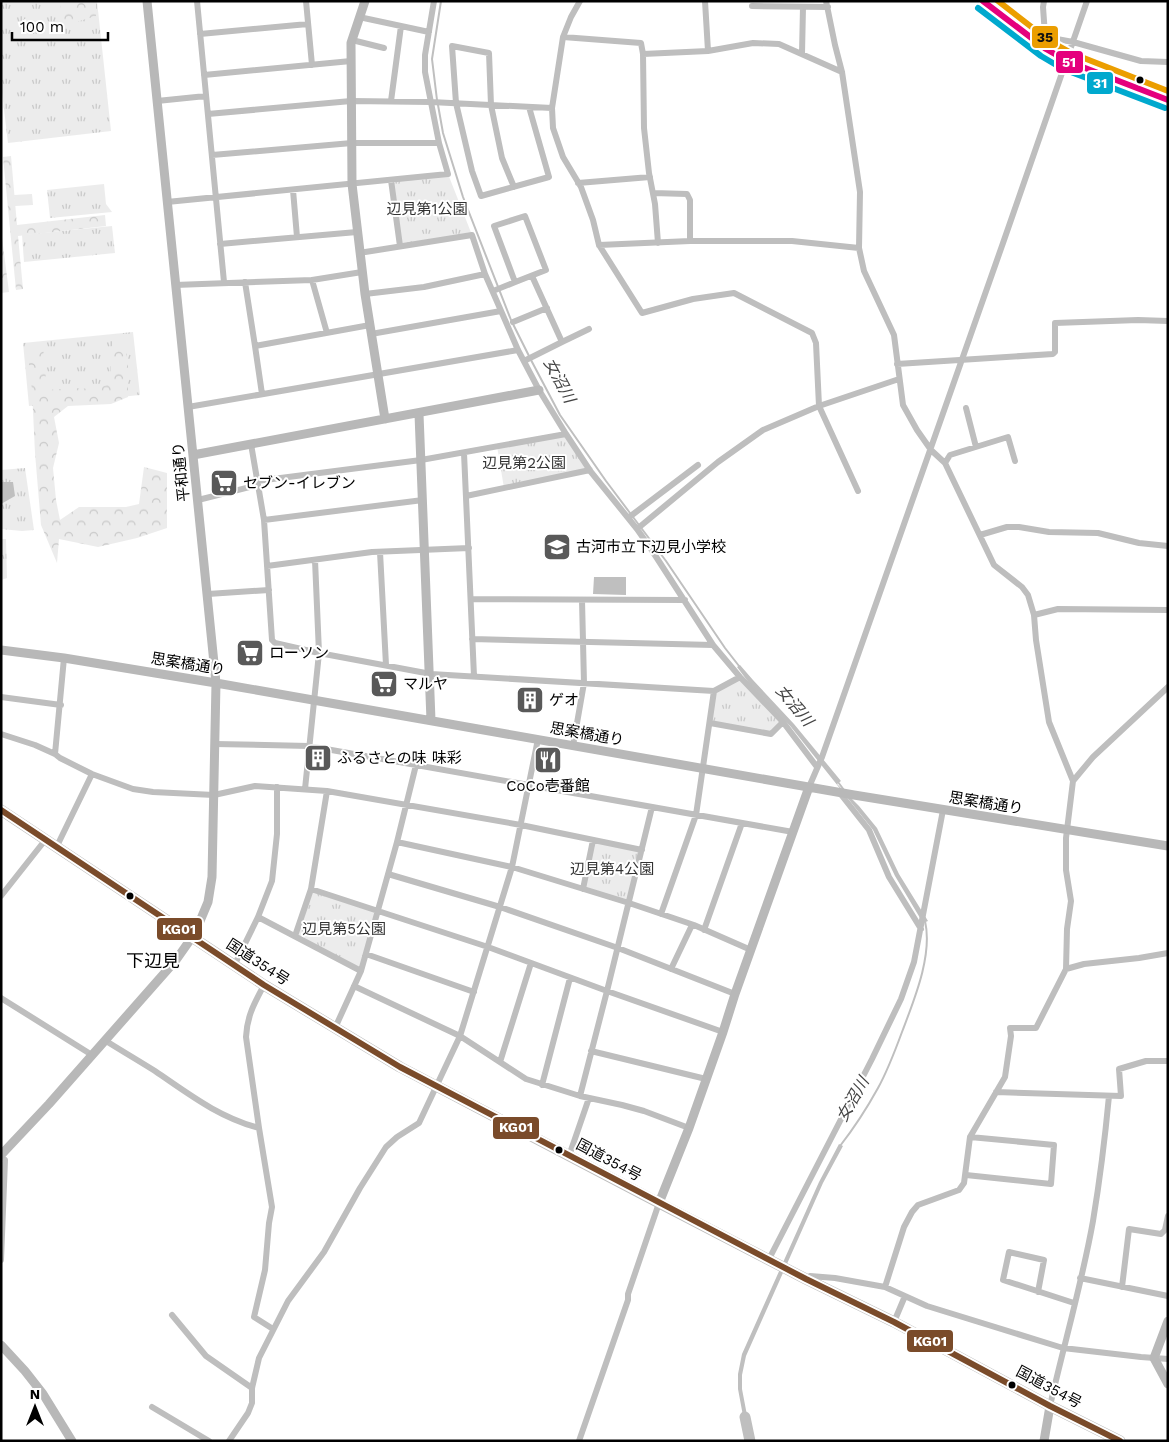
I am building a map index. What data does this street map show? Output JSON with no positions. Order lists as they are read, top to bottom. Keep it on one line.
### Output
{"streets":{"highway":["国道354号"],"street":["平和通り","思案橋通り"]},"crossings":[["平和通り","思案橋通り"],["平和通り","国道354号"]],"districts":["下辺見"],"water":["女沼川"],"parks":["辺見第1公園","辺見第2公園","辺見第4公園","辺見第5公園"],"places":{"supermarket":["セブン-イレブン","ローソン","マルヤ"],"school or university":["古河市立下辺見小学校"],"building":["ゲオ","ふるさとの味 味彩"],"restaurant":["CoCo壱番館"]},"lines":["transit line 51","transit line 35","transit line 31","transit line KG01"],"scale_bar":"100 m","north":"top"}
